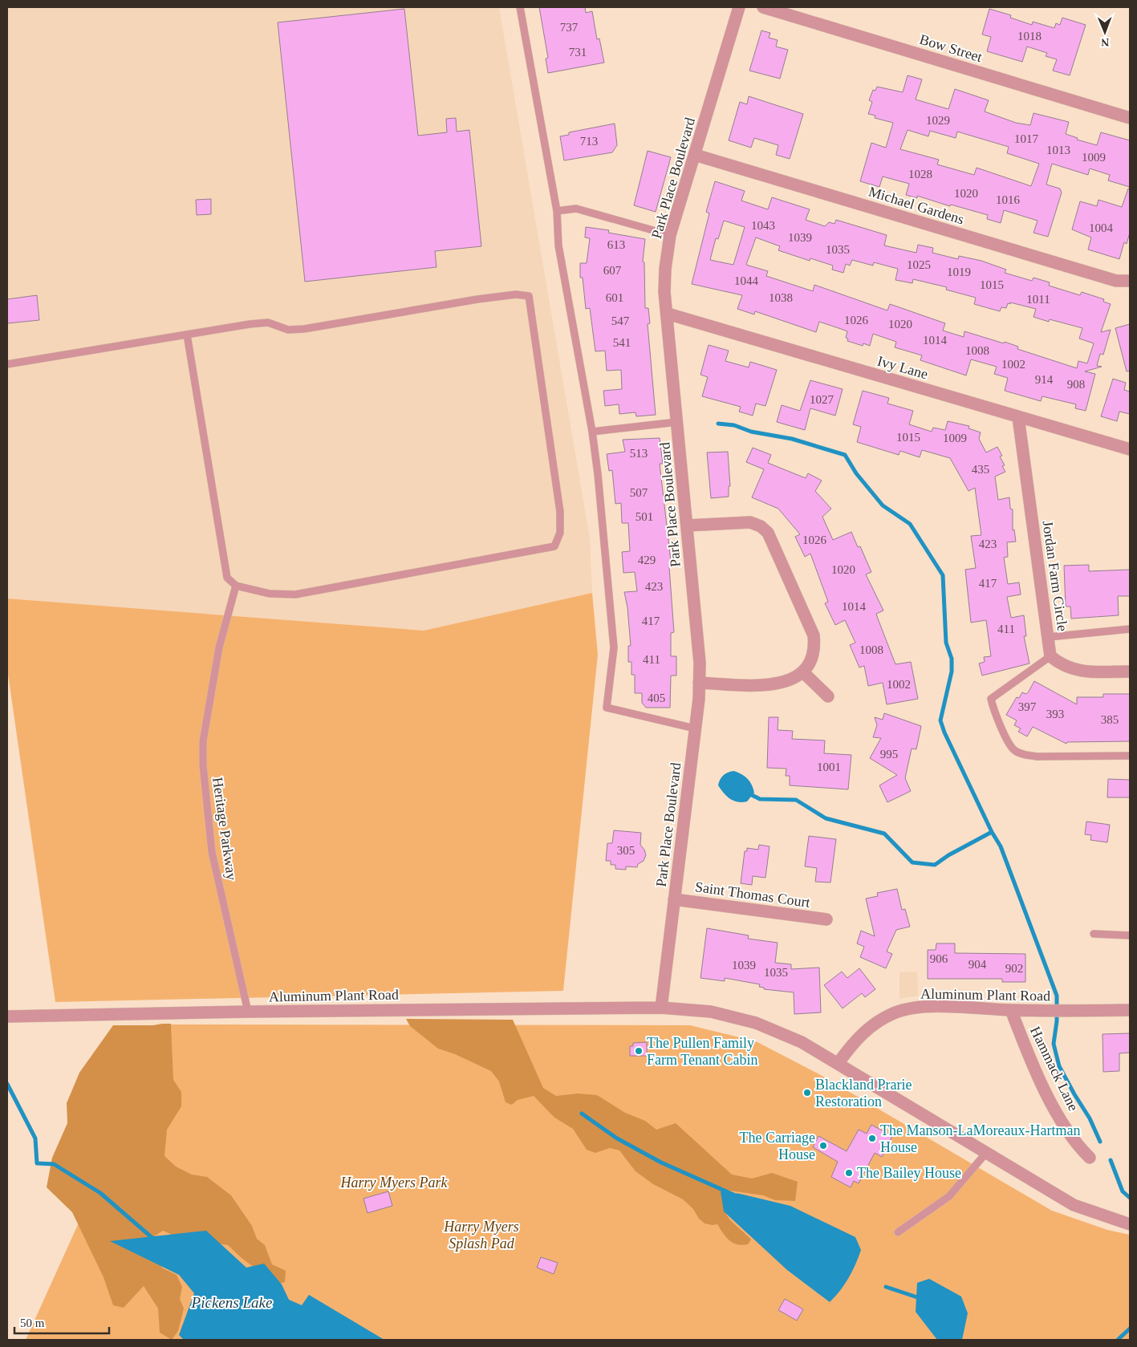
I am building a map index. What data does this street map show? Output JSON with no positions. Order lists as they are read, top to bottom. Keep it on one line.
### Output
{"streets":{"street":["Bow Street","Park Place Boulevard","Michael Gardens","Ivy Lane","Jordan Farm Circle","Saint Thomas Court","Aluminum Plant Road","Hammack Lane"],"lane":["Heritage Parkway"]},"crossings":[["Park Place Boulevard","Michael Gardens"],["Park Place Boulevard","Ivy Lane"],["Park Place Boulevard","Saint Thomas Court"],["Park Place Boulevard","Aluminum Plant Road"],["Ivy Lane","Jordan Farm Circle"],["Heritage Parkway","Aluminum Plant Road"],["Aluminum Plant Road","Hammack Lane"]],"water":["Pickens Lake"],"parks":["Harry Myers Park","Harry Myers Splash Pad"],"places":["The Pullen Family Farm Tenant Cabin","Blackland Prarie Restoration","The Manson-LaMoreaux-Hartman House","The Carriage House","The Bailey House"],"house_numbers":["737","1018","731","1029","1017","713","1013","1009","1028","1020","1016","1043","1004","1039","613","1035","1025","607","1019","1044","1015","601","1038","1011","1026","547","1020","1014","541","1008","1002","914","908","1027","1015","1009","513","435","507","501","1026","423","429","1020","417","423","1014","417","411","1008","411","1002","405","397","393","385","995","1001","305","906","904","1039","902","1035"],"scale_bar":"50 m","north":"bottom"}
